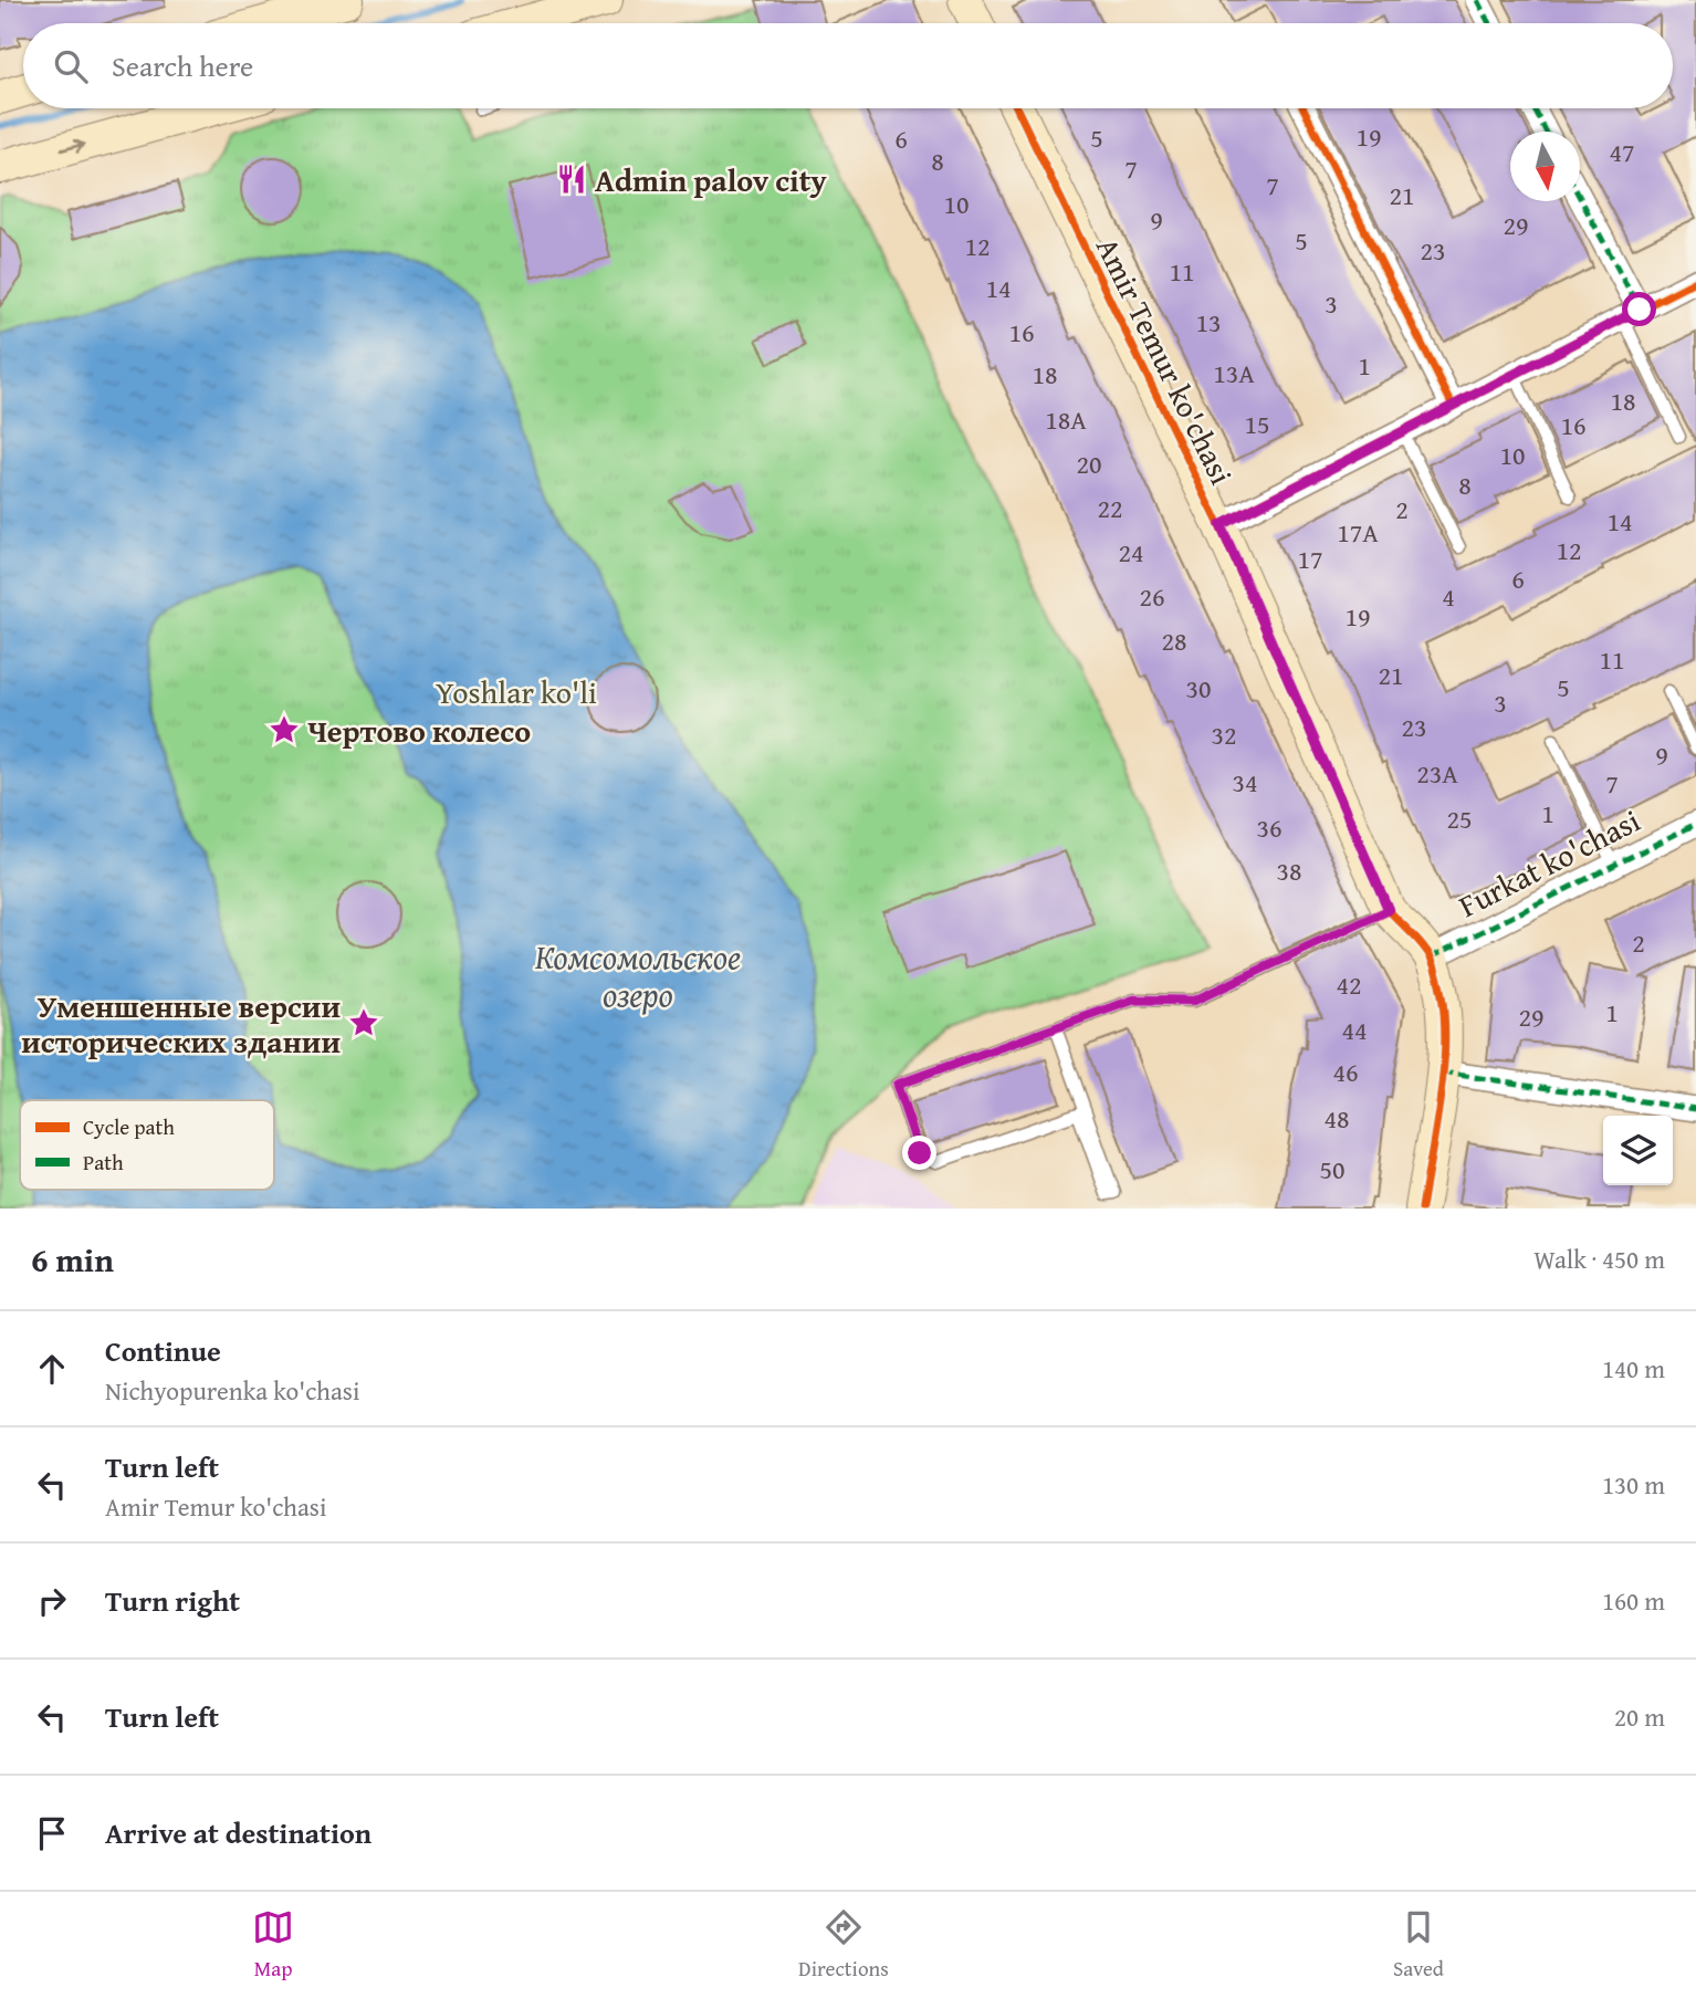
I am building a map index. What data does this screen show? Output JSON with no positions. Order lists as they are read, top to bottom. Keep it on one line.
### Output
{"streets":{"street":["Amir Temur ko'chasi","Furkat ko'chasi"]},"crossings":[["Amir Temur ko'chasi","Furkat ko'chasi"]],"water":["Комсомольское озеро"],"parks":["Yoshlar ko'li"],"places":{"restaurant":["Admin palov city"],"place":["Чертово колесо","Уменшенные версии исторических здании"]},"house_numbers":["19","5","6","47","8","7","7","21","10","9","29","5","12","23","11","14","3","13","16","1","13A","18","18","18A","15","16","10","20","8","22","2","14","17A","12","24","17","6","26","4","19","28","11","21","5","30","3","23","32","9","23A","34","7","1","25","36","38","2","42","1","29","44","46","48","50"],"legend":["Cycle path","Path"],"north":"bottom","page":{"search":"Search here","heading":["6 min","Walk · 450 m"],"list":[["Continue","Nichyopurenka ko'chasi","140 m"],["Turn left","Amir Temur ko'chasi","130 m"],["Turn right","160 m"],["Turn left","20 m"],"Arrive at destination"],"nav":["Map","Directions","Saved"]}}
